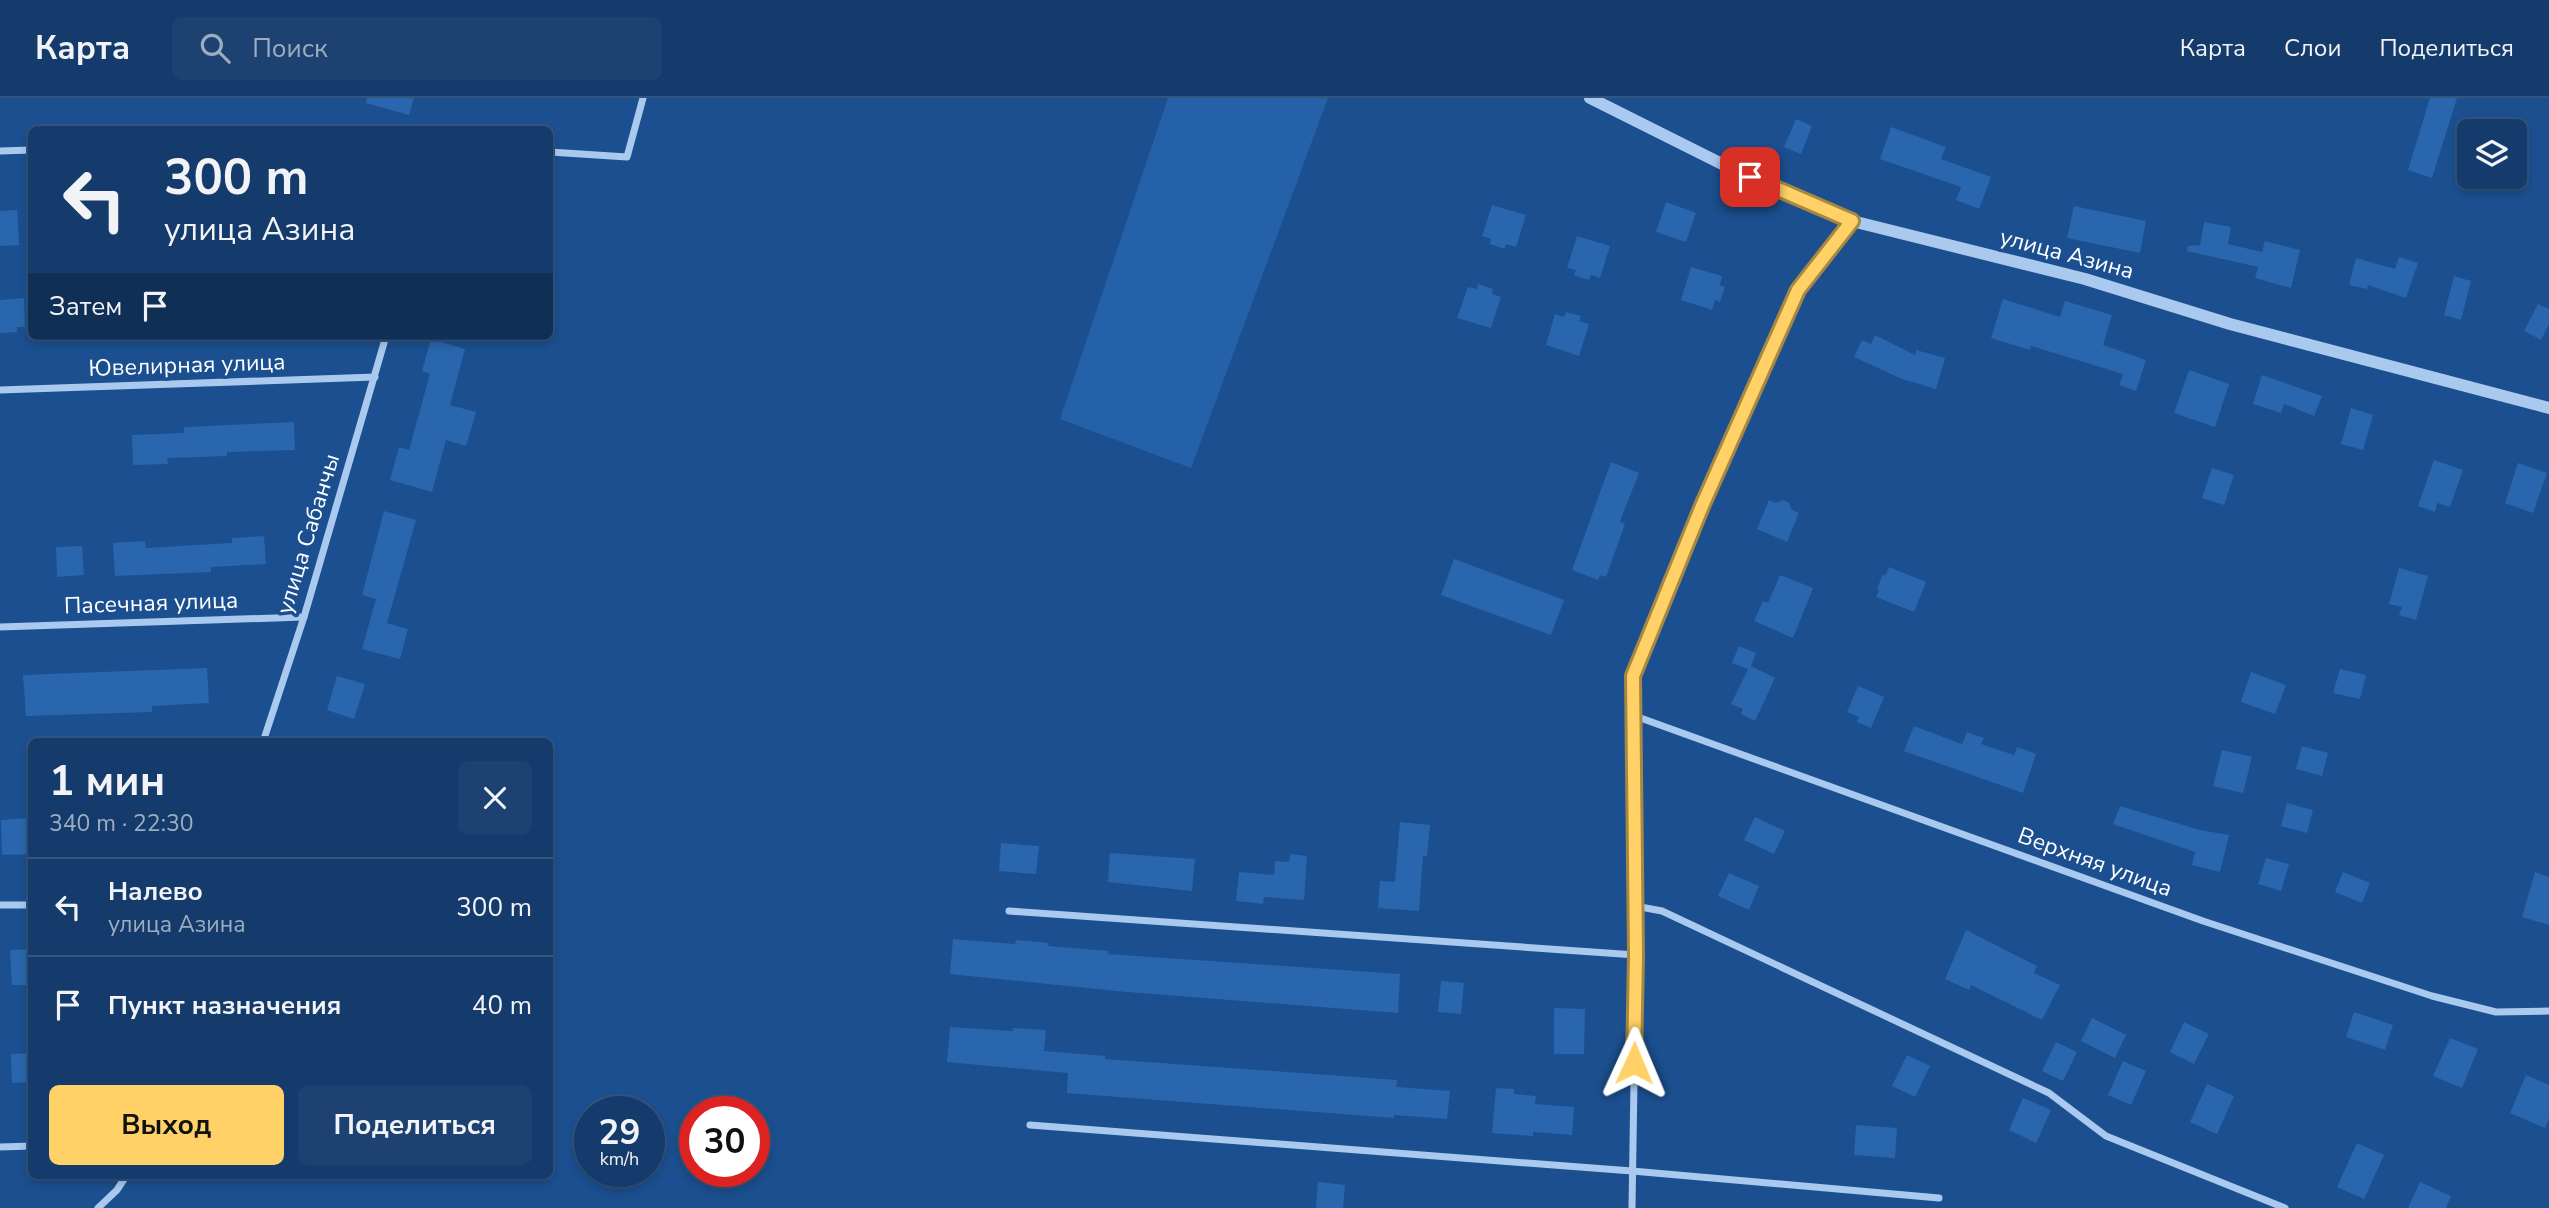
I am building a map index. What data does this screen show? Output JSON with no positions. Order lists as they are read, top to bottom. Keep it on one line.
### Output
{"streets":{"street":["улица Азина","Ювелирная улица","улица Сабанчы","Пасечная улица","Верхняя улица"]},"crossings":[["Ювелирная улица","улица Сабанчы"],["улица Сабанчы","Пасечная улица"]],"page":{"header":"Карта","search":"Поиск","nav":["Карта","Слои","Поделиться"],"turn":["300 m","улица Азина"],"then":"Затем","heading":["1 мин","340 m · 22:30"],"list":[{"name":"Налево","note":"улица Азина","value":"300 m"},{"name":"Пункт назначения","value":"40 m"}],"buttons":["Выход","Поделиться"],"speed":"29 km/h","limit":"30"}}
